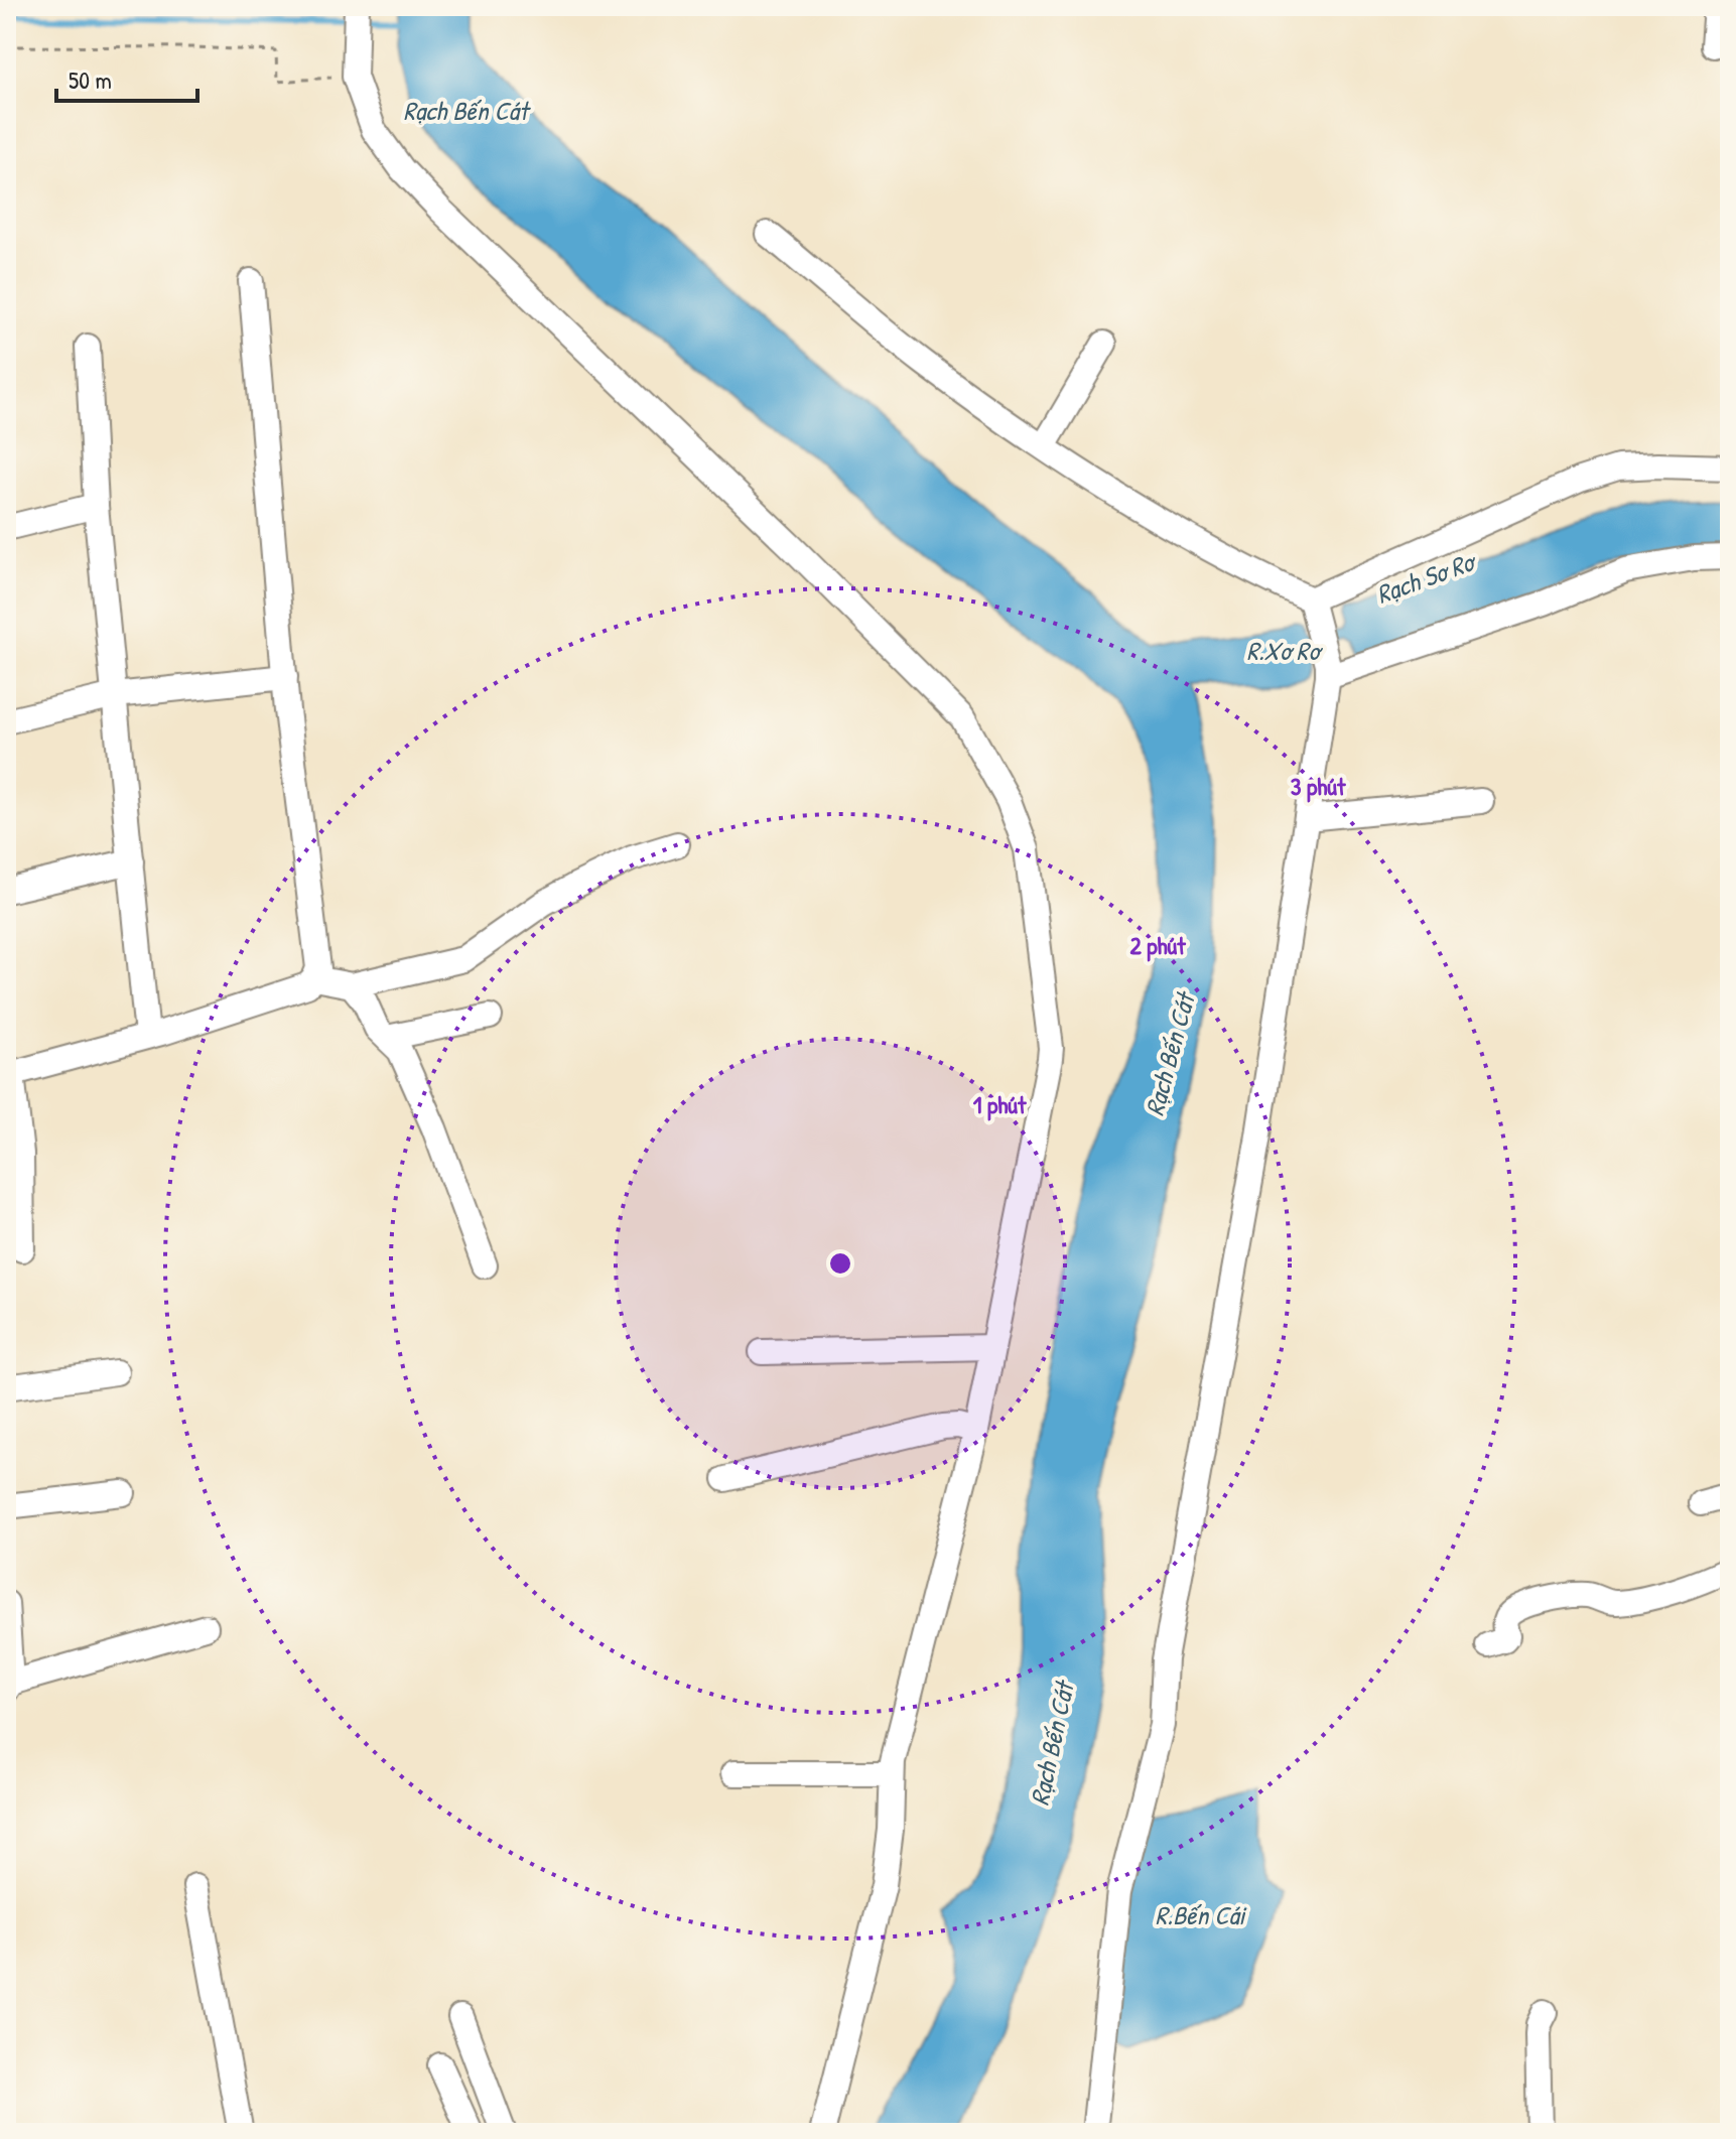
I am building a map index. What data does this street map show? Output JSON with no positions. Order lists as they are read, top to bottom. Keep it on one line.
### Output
{"water":["Rạch Bến Cát","Rạch Sơ Rơ","R.Xơ Rơ","R.Bến Cái"],"scale_bar":"50 m","rings":["3 phút","2 phút","1 phút"]}
